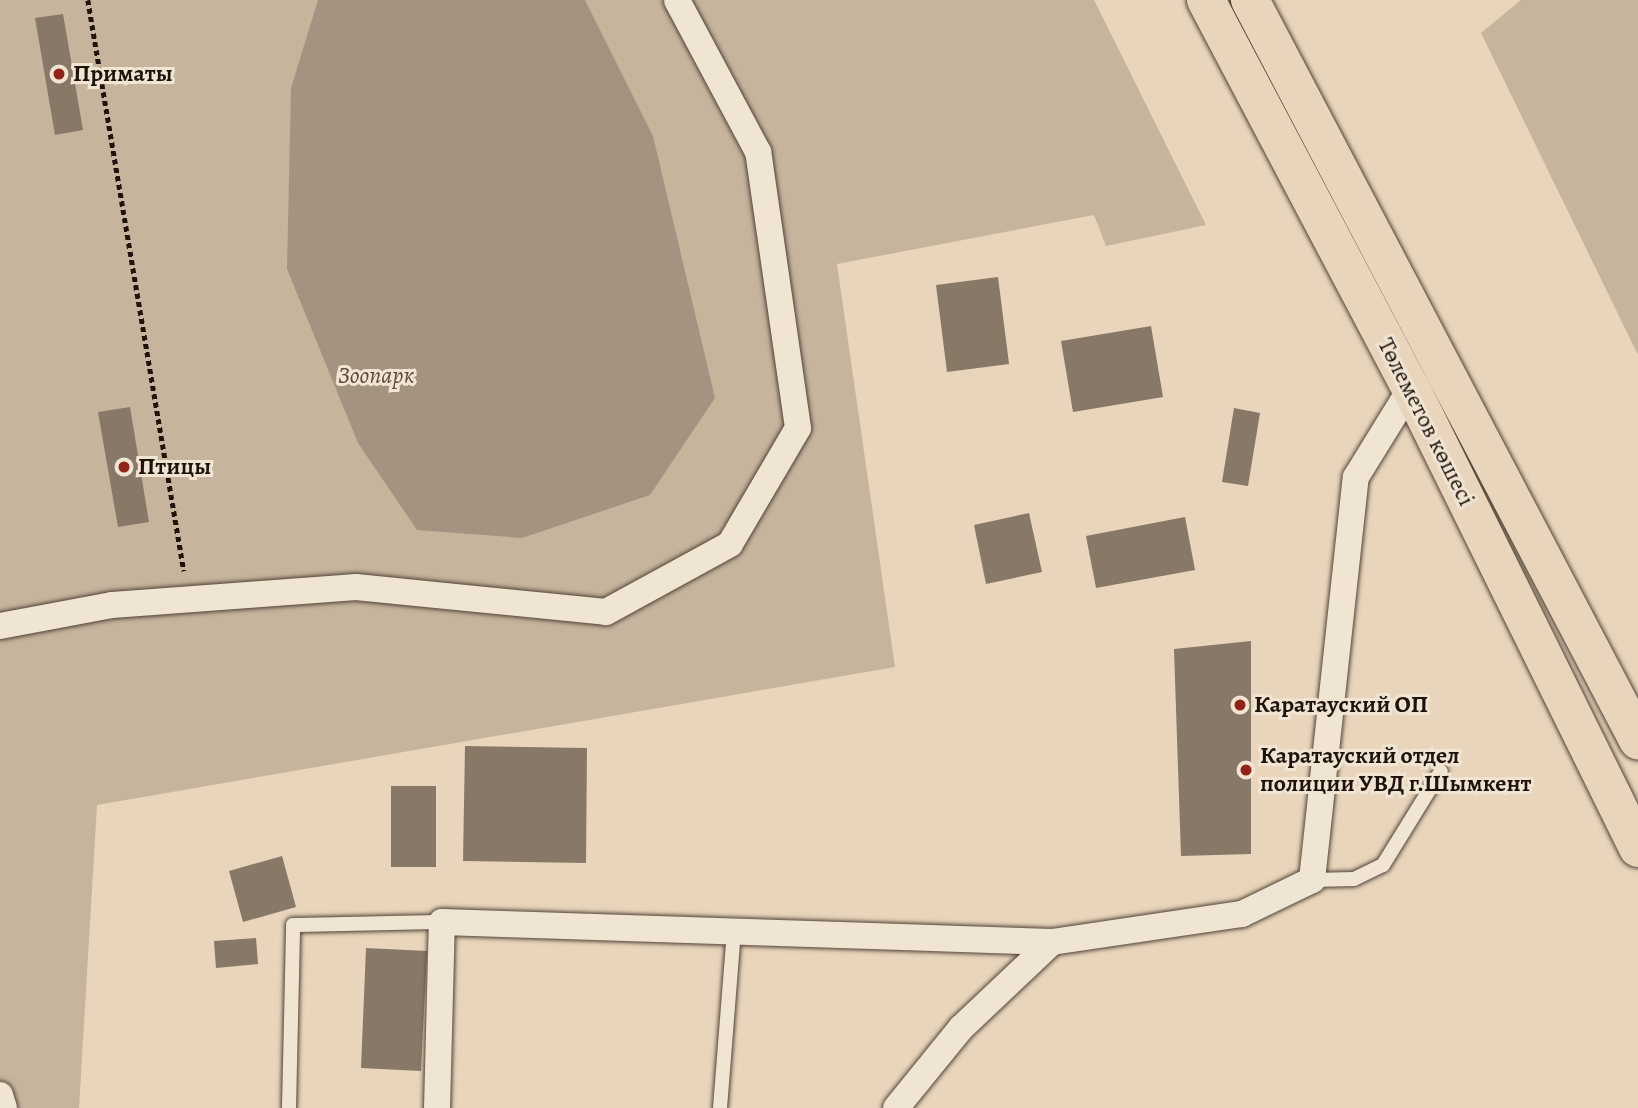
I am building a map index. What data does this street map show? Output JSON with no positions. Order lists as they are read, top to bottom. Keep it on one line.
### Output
{"streets":{"main road":["Төлеметов көшесі"]},"parks":["Зоопарк"],"places":["Приматы","Птицы","Каратауский ОП","Каратауский отдел полиции УВД г.Шымкент"]}
